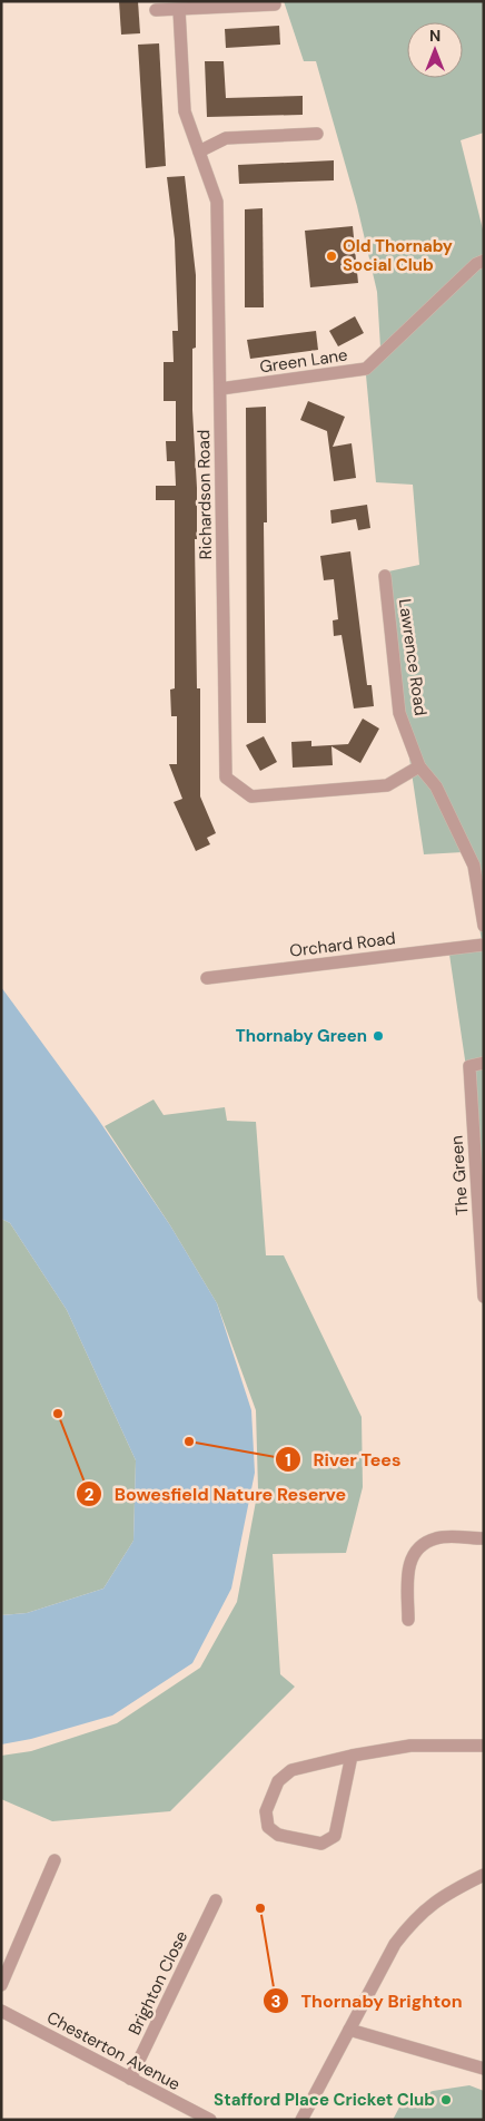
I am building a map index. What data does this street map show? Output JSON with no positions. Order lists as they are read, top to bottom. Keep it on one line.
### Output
{"streets":{"street":["Green Lane","Richardson Road","Lawrence Road","Orchard Road","The Green","Brighton Close","Chesterton Avenue"]},"crossings":[["Green Lane","Richardson Road"],["Richardson Road","Lawrence Road"],["Brighton Close","Chesterton Avenue"]],"places":["Old Thornaby Social Club","Thornaby Green","Bowesfield Nature Reserve","River Tees","Thornaby Brighton","Stafford Place Cricket Club"],"north":"top"}
